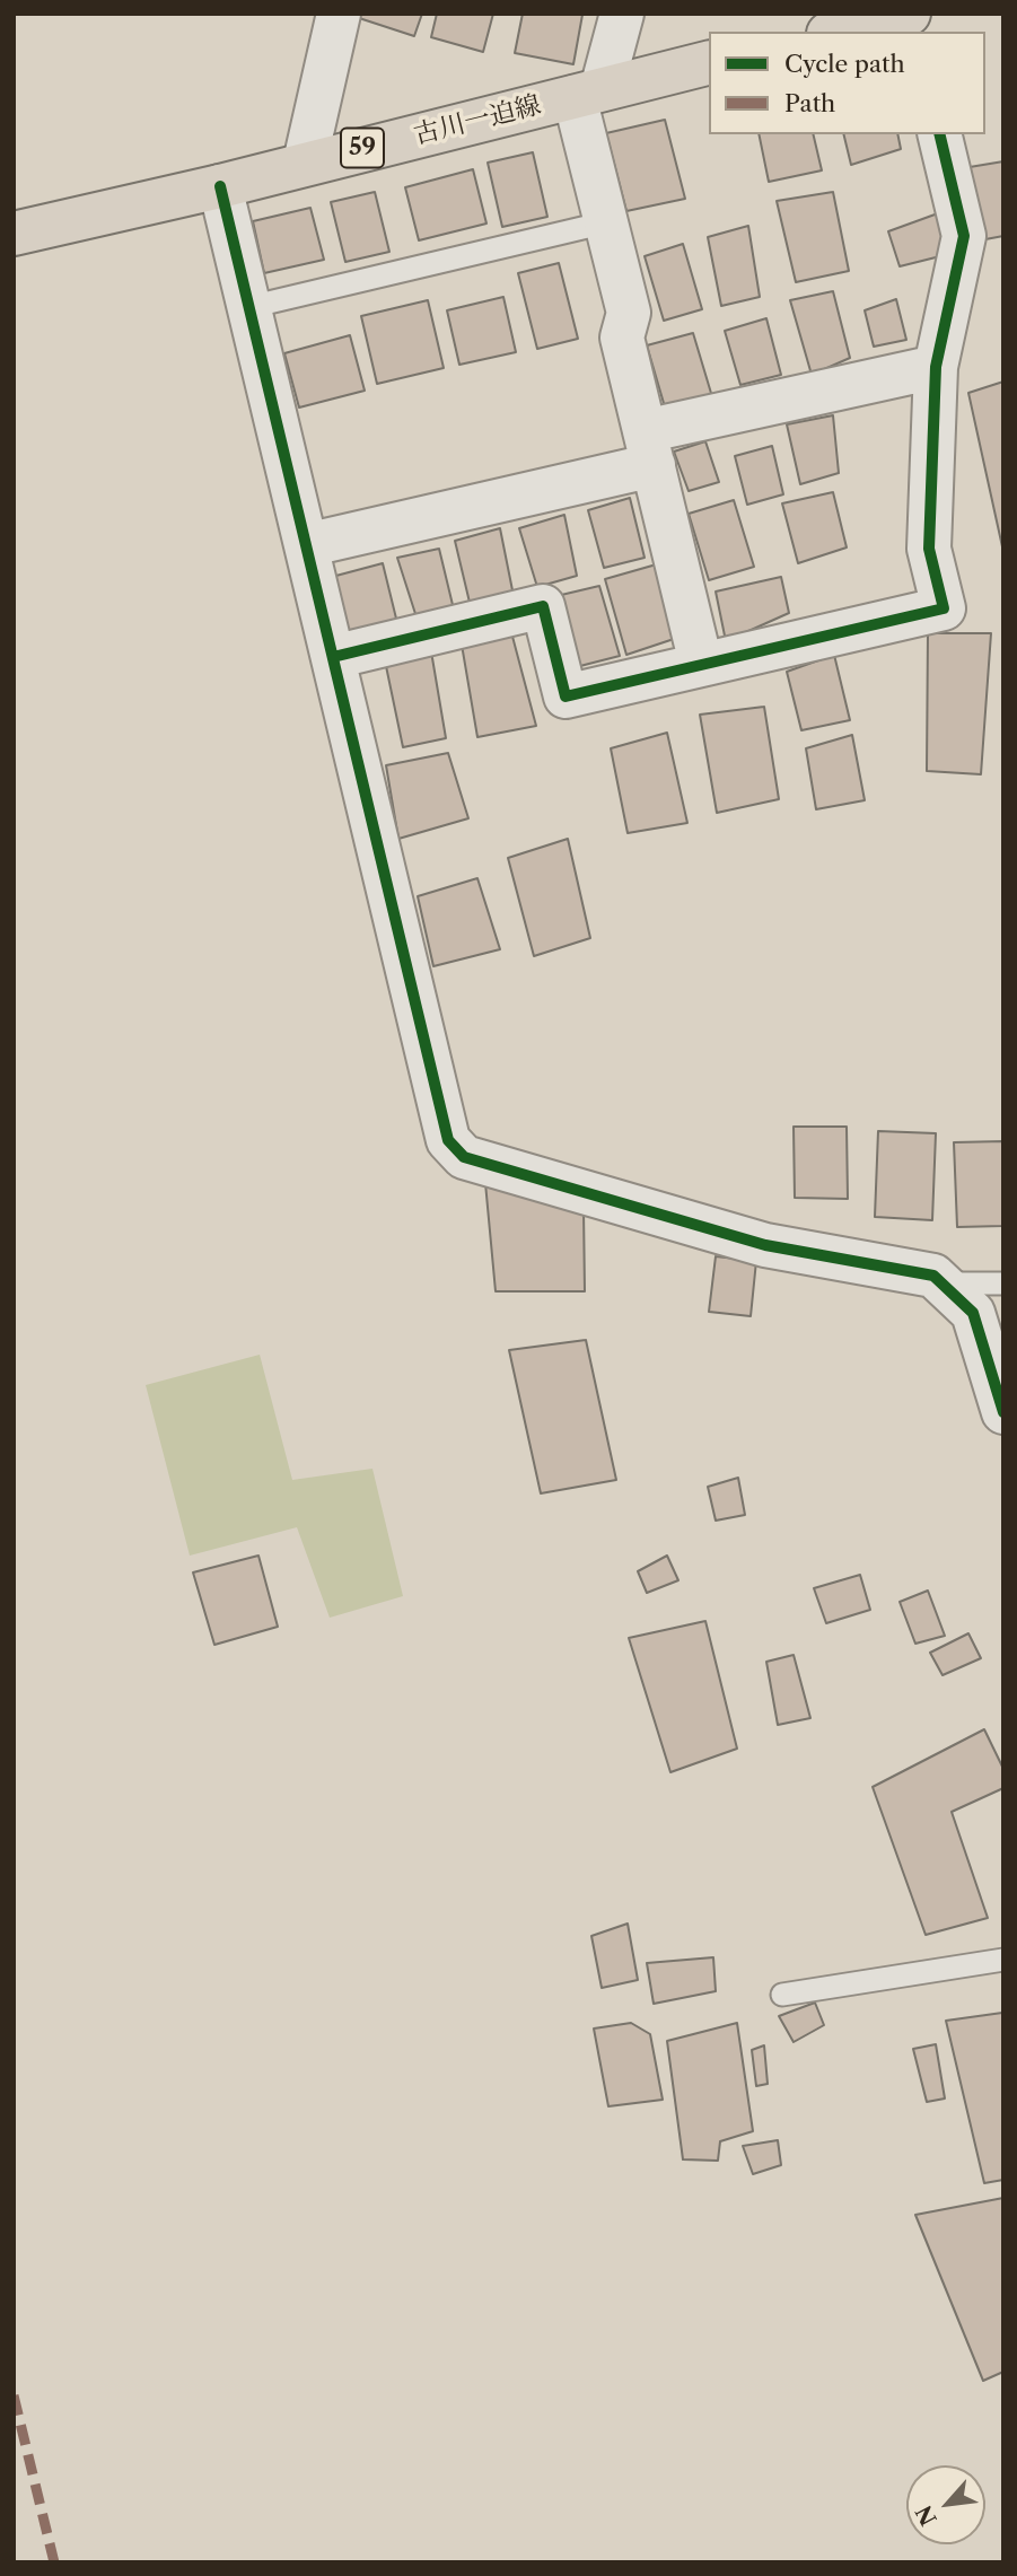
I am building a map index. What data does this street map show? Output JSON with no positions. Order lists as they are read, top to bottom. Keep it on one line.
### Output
{"streets":{"main road":["古川一迫線","59"]},"legend":["Cycle path","Path"],"north":"bottom left"}
